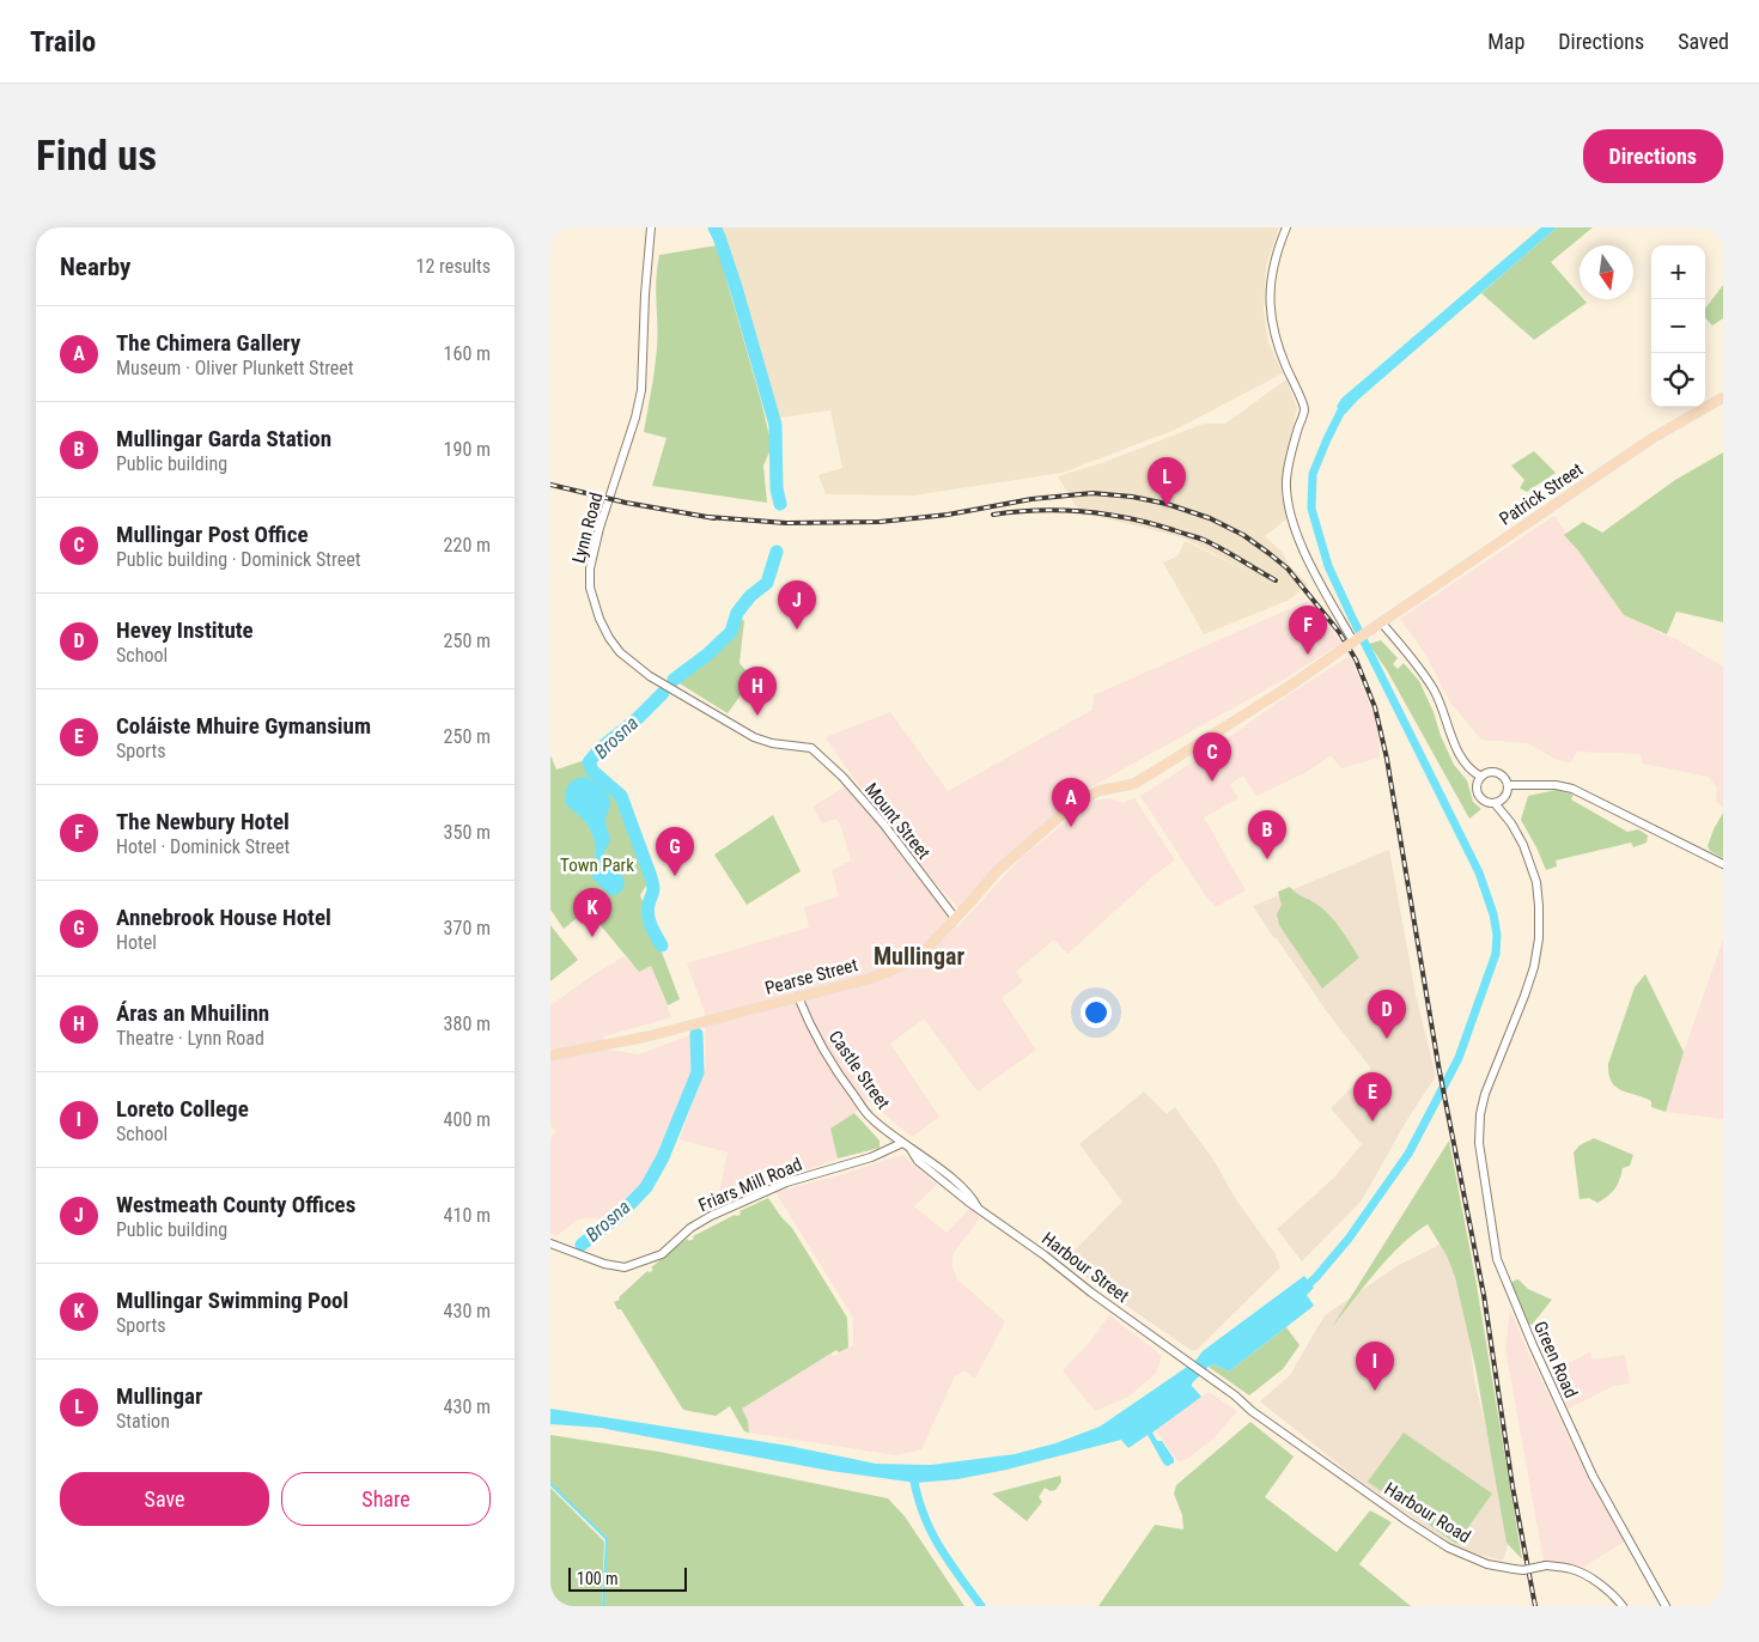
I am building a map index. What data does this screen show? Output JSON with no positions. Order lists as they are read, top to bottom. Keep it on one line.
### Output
{"streets":{"main road":["Patrick Street","Pearse Street"],"street":["Lynn Road","Mount Street","Castle Street","Friars Mill Road","Harbour Street","Green Road","Harbour Road"]},"crossings":[["Patrick Street","Pearse Street"],["Lynn Road","Mount Street"],["Mount Street","Pearse Street"],["Pearse Street","Castle Street"],["Castle Street","Friars Mill Road"],["Castle Street","Harbour Street"],["Harbour Street","Harbour Road"]],"districts":["Mullingar"],"water":["Brosna"],"parks":["Town Park"],"scale_bar":"100 m","north":"bottom","page":{"header":"Trailo","nav":["Map","Directions","Saved"],"buttons":["Directions",["Save","Share"]],"title":"Find us","heading":["Nearby","12 results"],"map_buttons":["+","−"],"list":[{"mark":"A","name":"The Chimera Gallery","note":"Museum · Oliver Plunkett Street","value":"160 m"},{"mark":"B","name":"Mullingar Garda Station","note":"Public building","value":"190 m"},{"mark":"C","name":"Mullingar Post Office","note":"Public building · Dominick Street","value":"220 m"},{"mark":"D","name":"Hevey Institute","note":"School","value":"250 m"},{"mark":"E","name":"Coláiste Mhuire Gymansium","note":"Sports","value":"250 m"},{"mark":"F","name":"The Newbury Hotel","note":"Hotel · Dominick Street","value":"350 m"},{"mark":"G","name":"Annebrook House Hotel","note":"Hotel","value":"370 m"},{"mark":"H","name":"Áras an Mhuilinn","note":"Theatre · Lynn Road","value":"380 m"},{"mark":"I","name":"Loreto College","note":"School","value":"400 m"},{"mark":"J","name":"Westmeath County Offices","note":"Public building","value":"410 m"},{"mark":"K","name":"Mullingar Swimming Pool","note":"Sports","value":"430 m"},{"mark":"L","name":"Mullingar","note":"Station","value":"430 m"}],"pins":["L","J","F","H","C","A","B","G","K","D","E","I"],"scale":"100 m"}}
